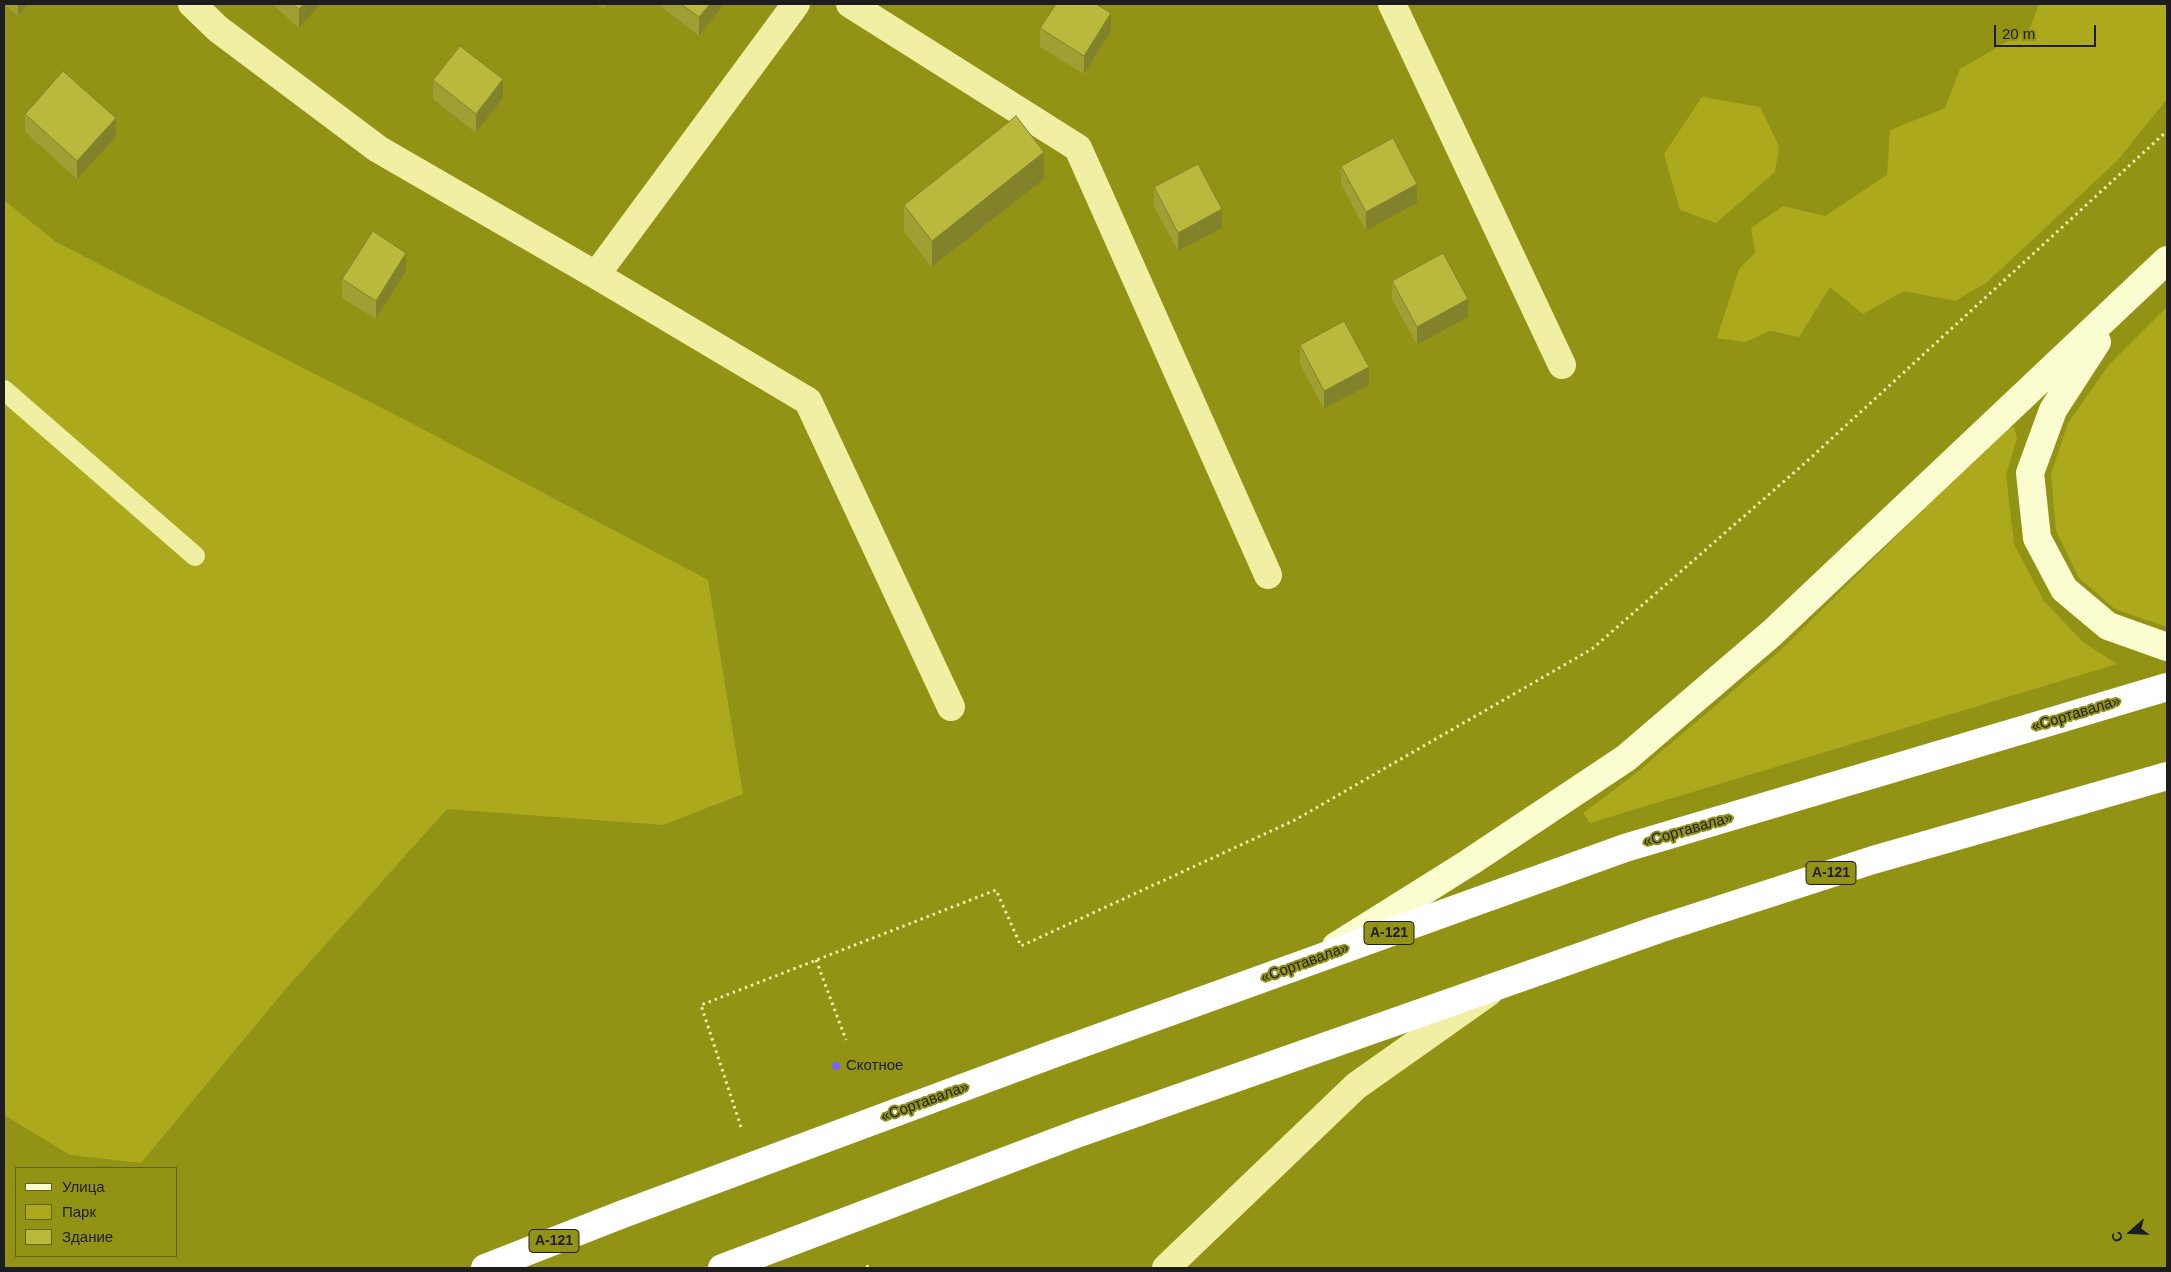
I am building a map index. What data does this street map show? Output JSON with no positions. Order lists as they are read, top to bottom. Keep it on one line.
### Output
{"streets":{"highway":["«Сортавала»","А-121"]},"places":["Скотное"],"legend":["Улица","Парк","Здание"],"scale_bar":"20 m","north":"left"}
